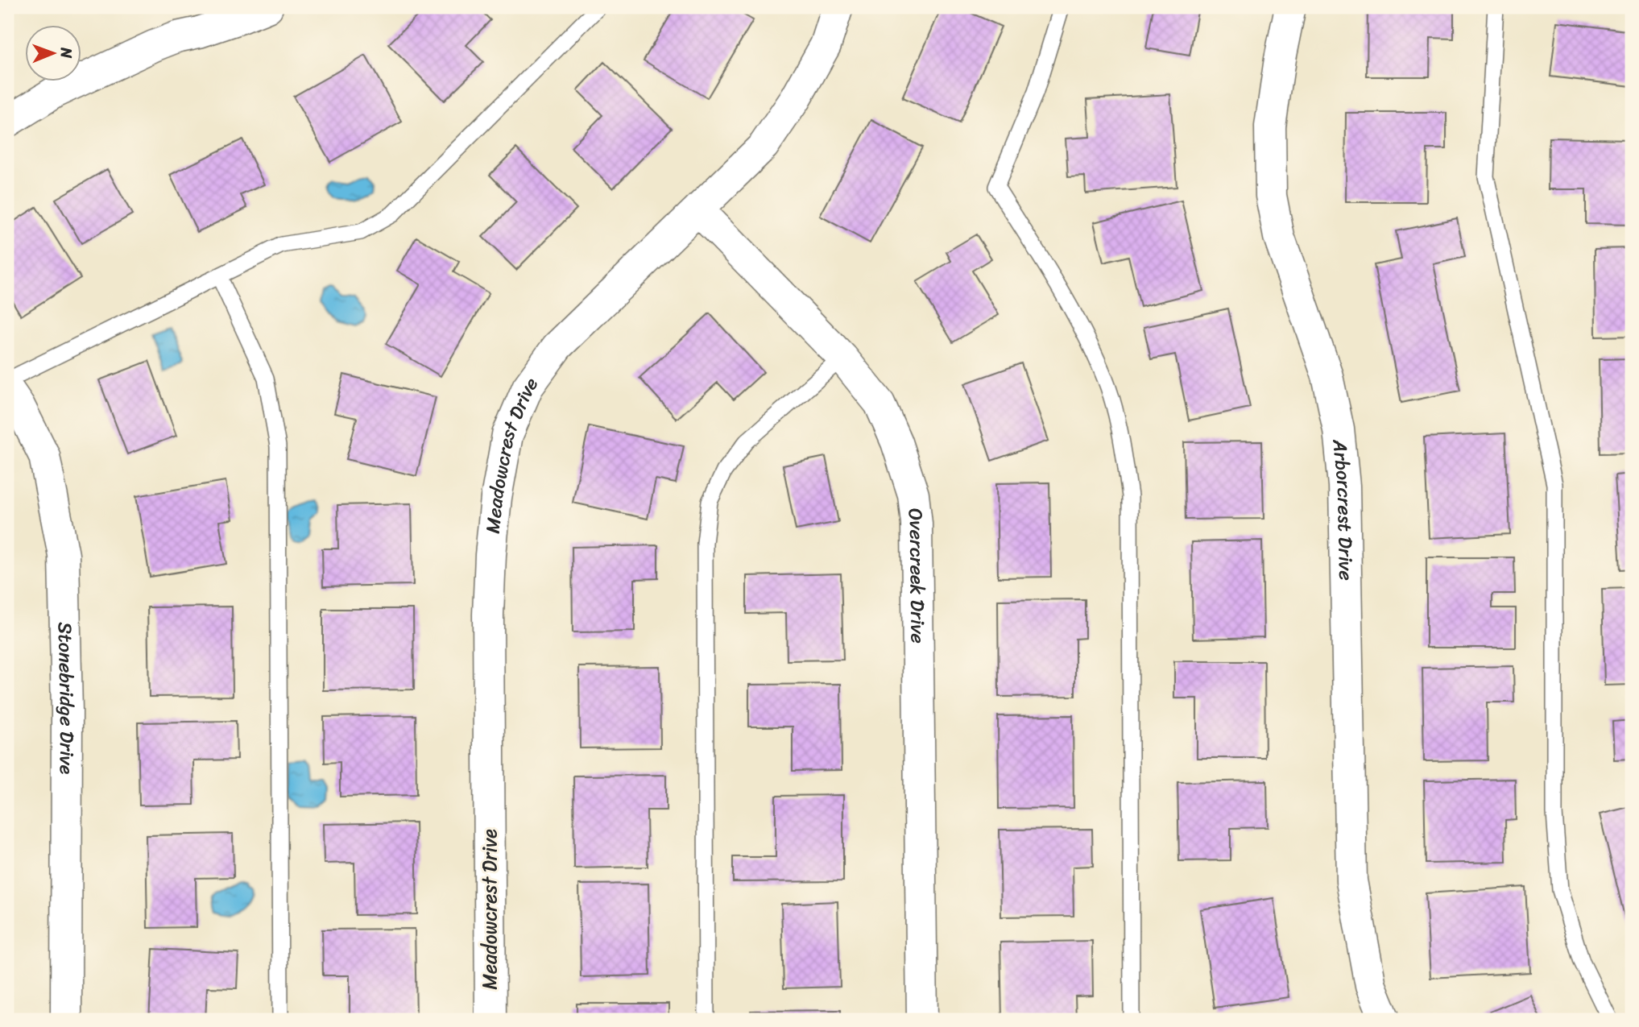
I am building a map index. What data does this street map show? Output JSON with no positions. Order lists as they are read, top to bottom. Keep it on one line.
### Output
{"streets":{"street":["Meadowcrest Drive","Arborcrest Drive","Overcreek Drive","Stonebridge Drive"]},"crossings":[["Meadowcrest Drive","Overcreek Drive"]],"north":"right"}
